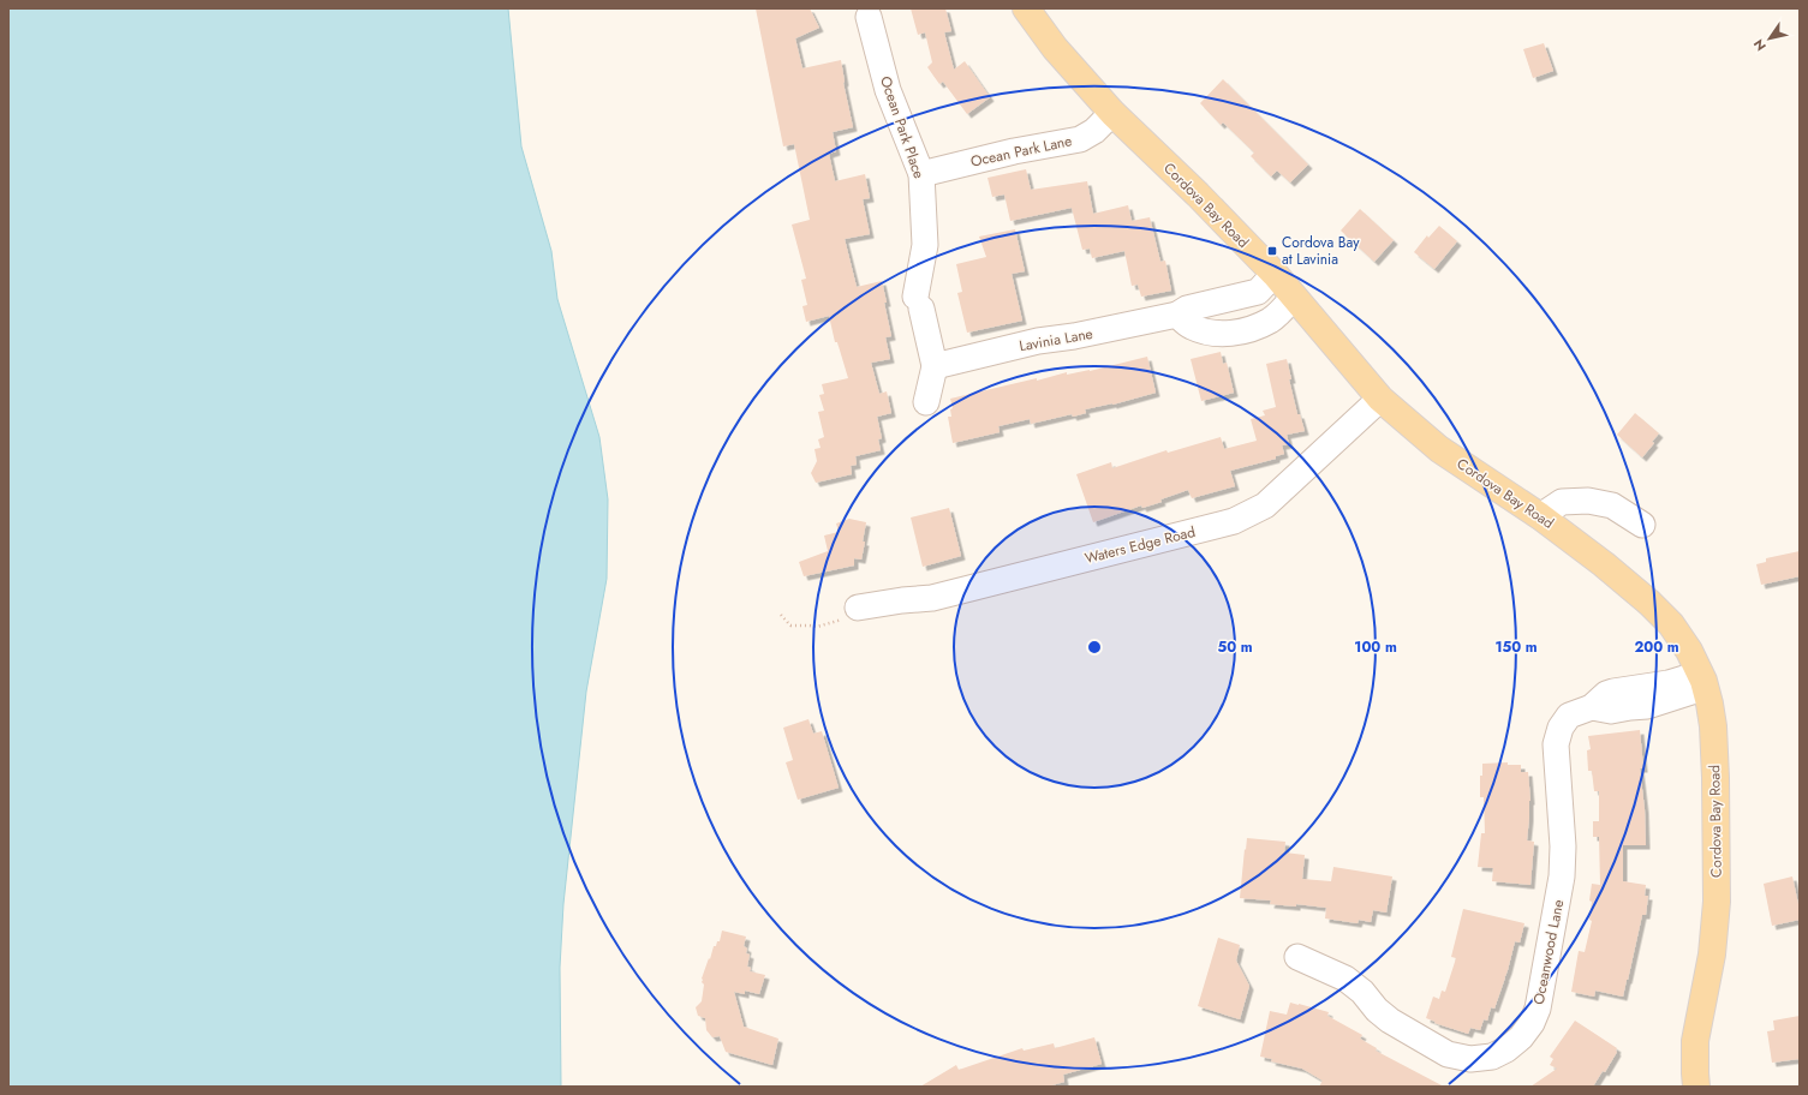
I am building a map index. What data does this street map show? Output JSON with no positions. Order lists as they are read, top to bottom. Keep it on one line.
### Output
{"streets":{"main road":["Cordova Bay Road"],"street":["Ocean Park Place","Ocean Park Lane","Lavinia Lane","Waters Edge Road","Oceanwood Lane"]},"crossings":[["Ocean Park Place","Ocean Park Lane"],["Ocean Park Place","Lavinia Lane"],["Ocean Park Lane","Cordova Bay Road"],["Cordova Bay Road","Lavinia Lane"],["Cordova Bay Road","Waters Edge Road"],["Cordova Bay Road","Oceanwood Lane"]],"places":{"transit":["Cordova Bay at Lavinia"]},"north":"bottom left","rings":["50 m","100 m","150 m","200 m"]}
